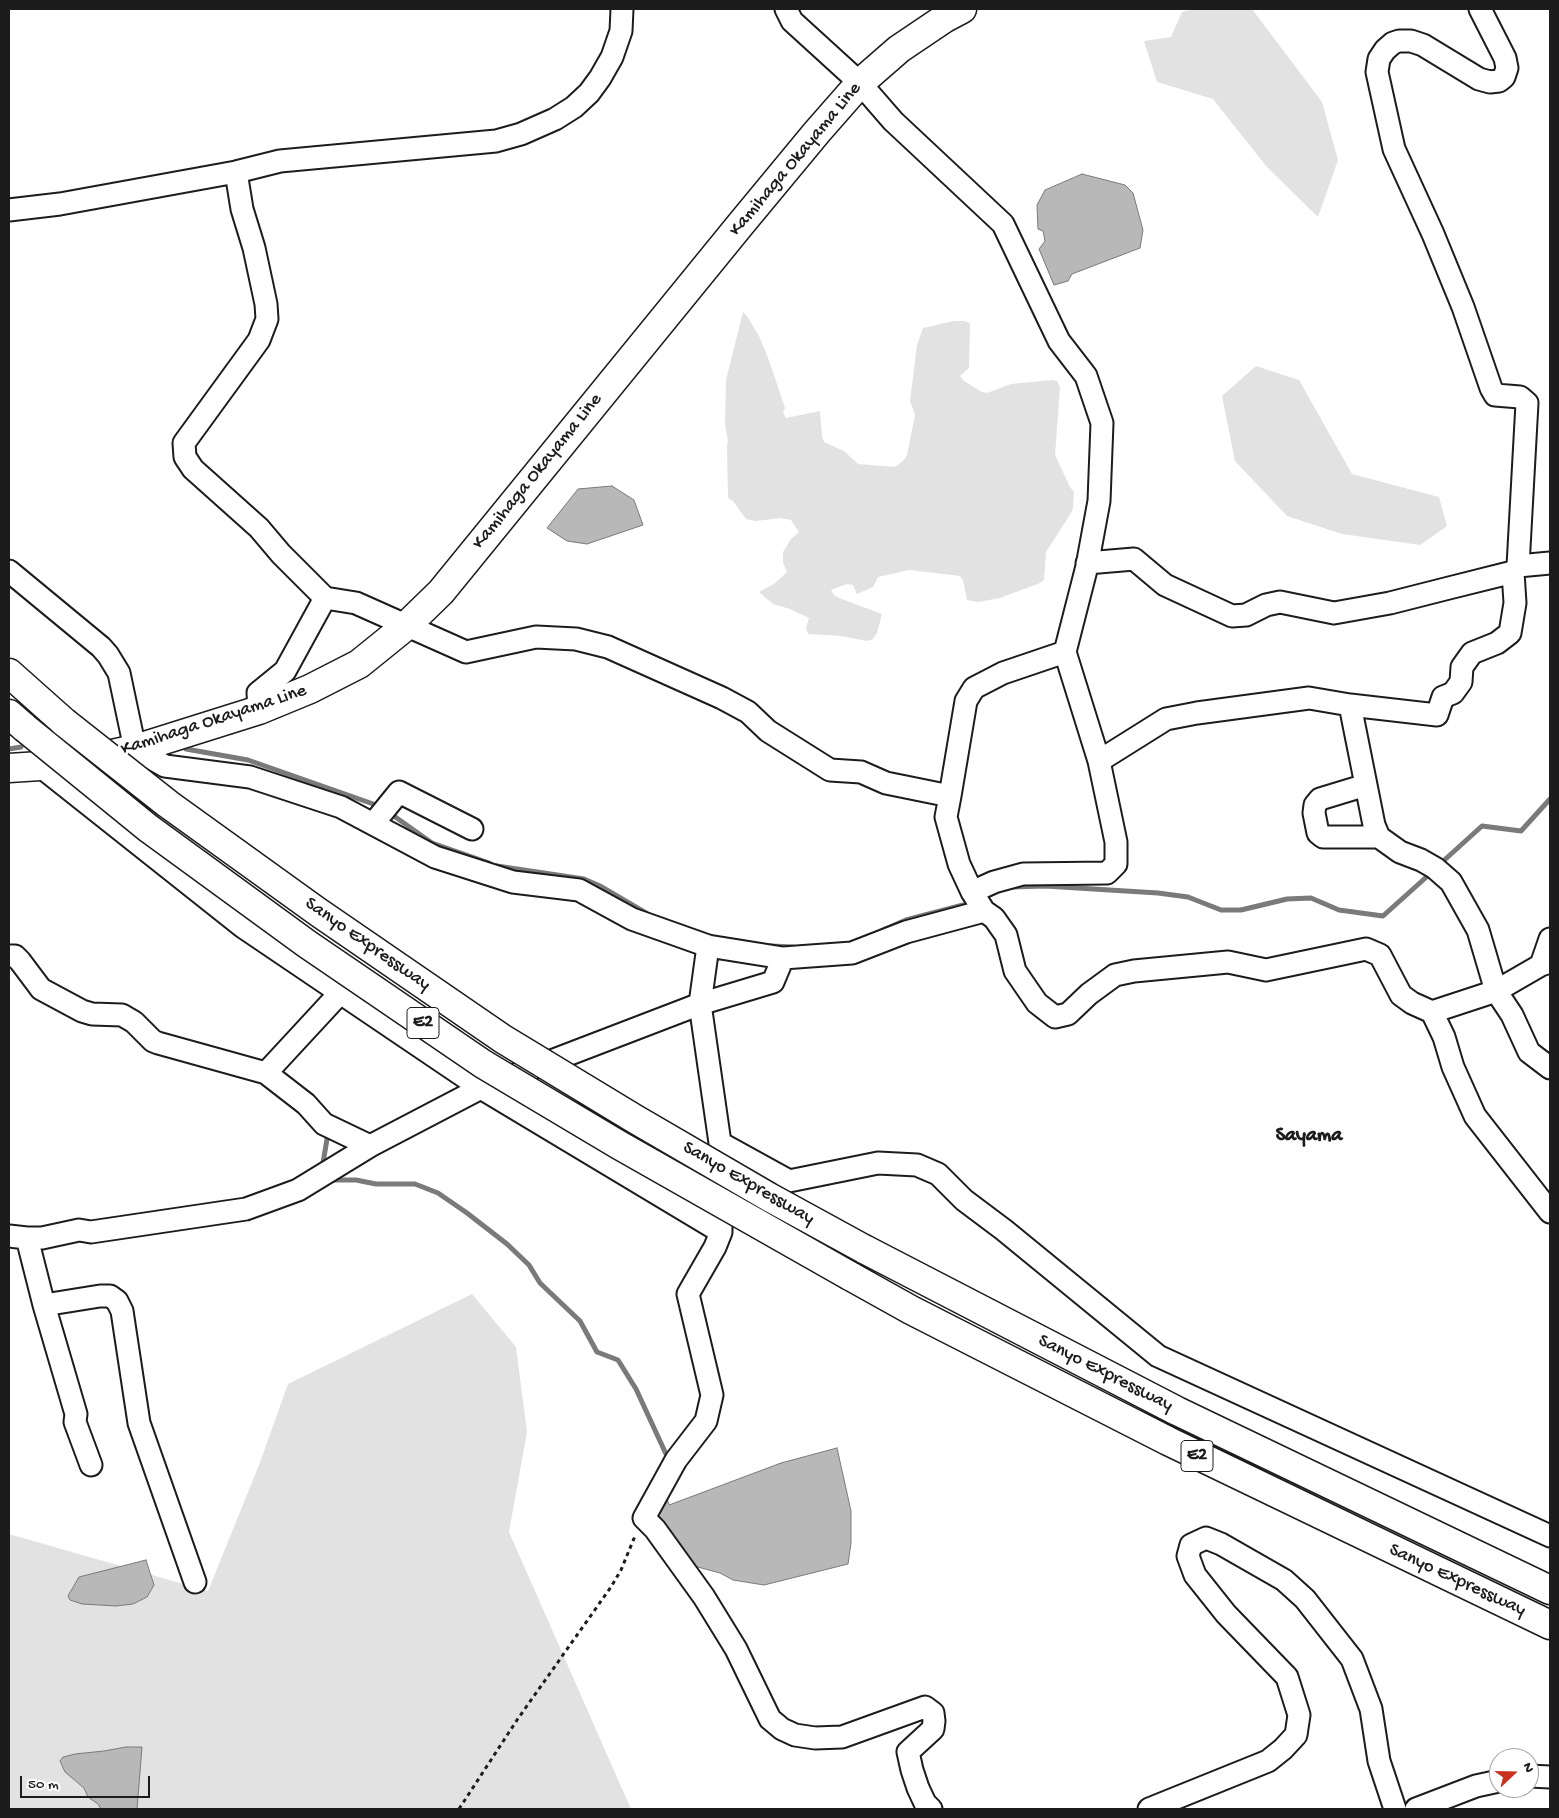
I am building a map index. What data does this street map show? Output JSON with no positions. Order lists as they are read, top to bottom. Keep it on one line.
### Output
{"streets":{"main road":["Kamihaga Okayama Line","Sanyo Expressway","E2"]},"districts":["Sayama"],"scale_bar":"50 m","north":"right"}
